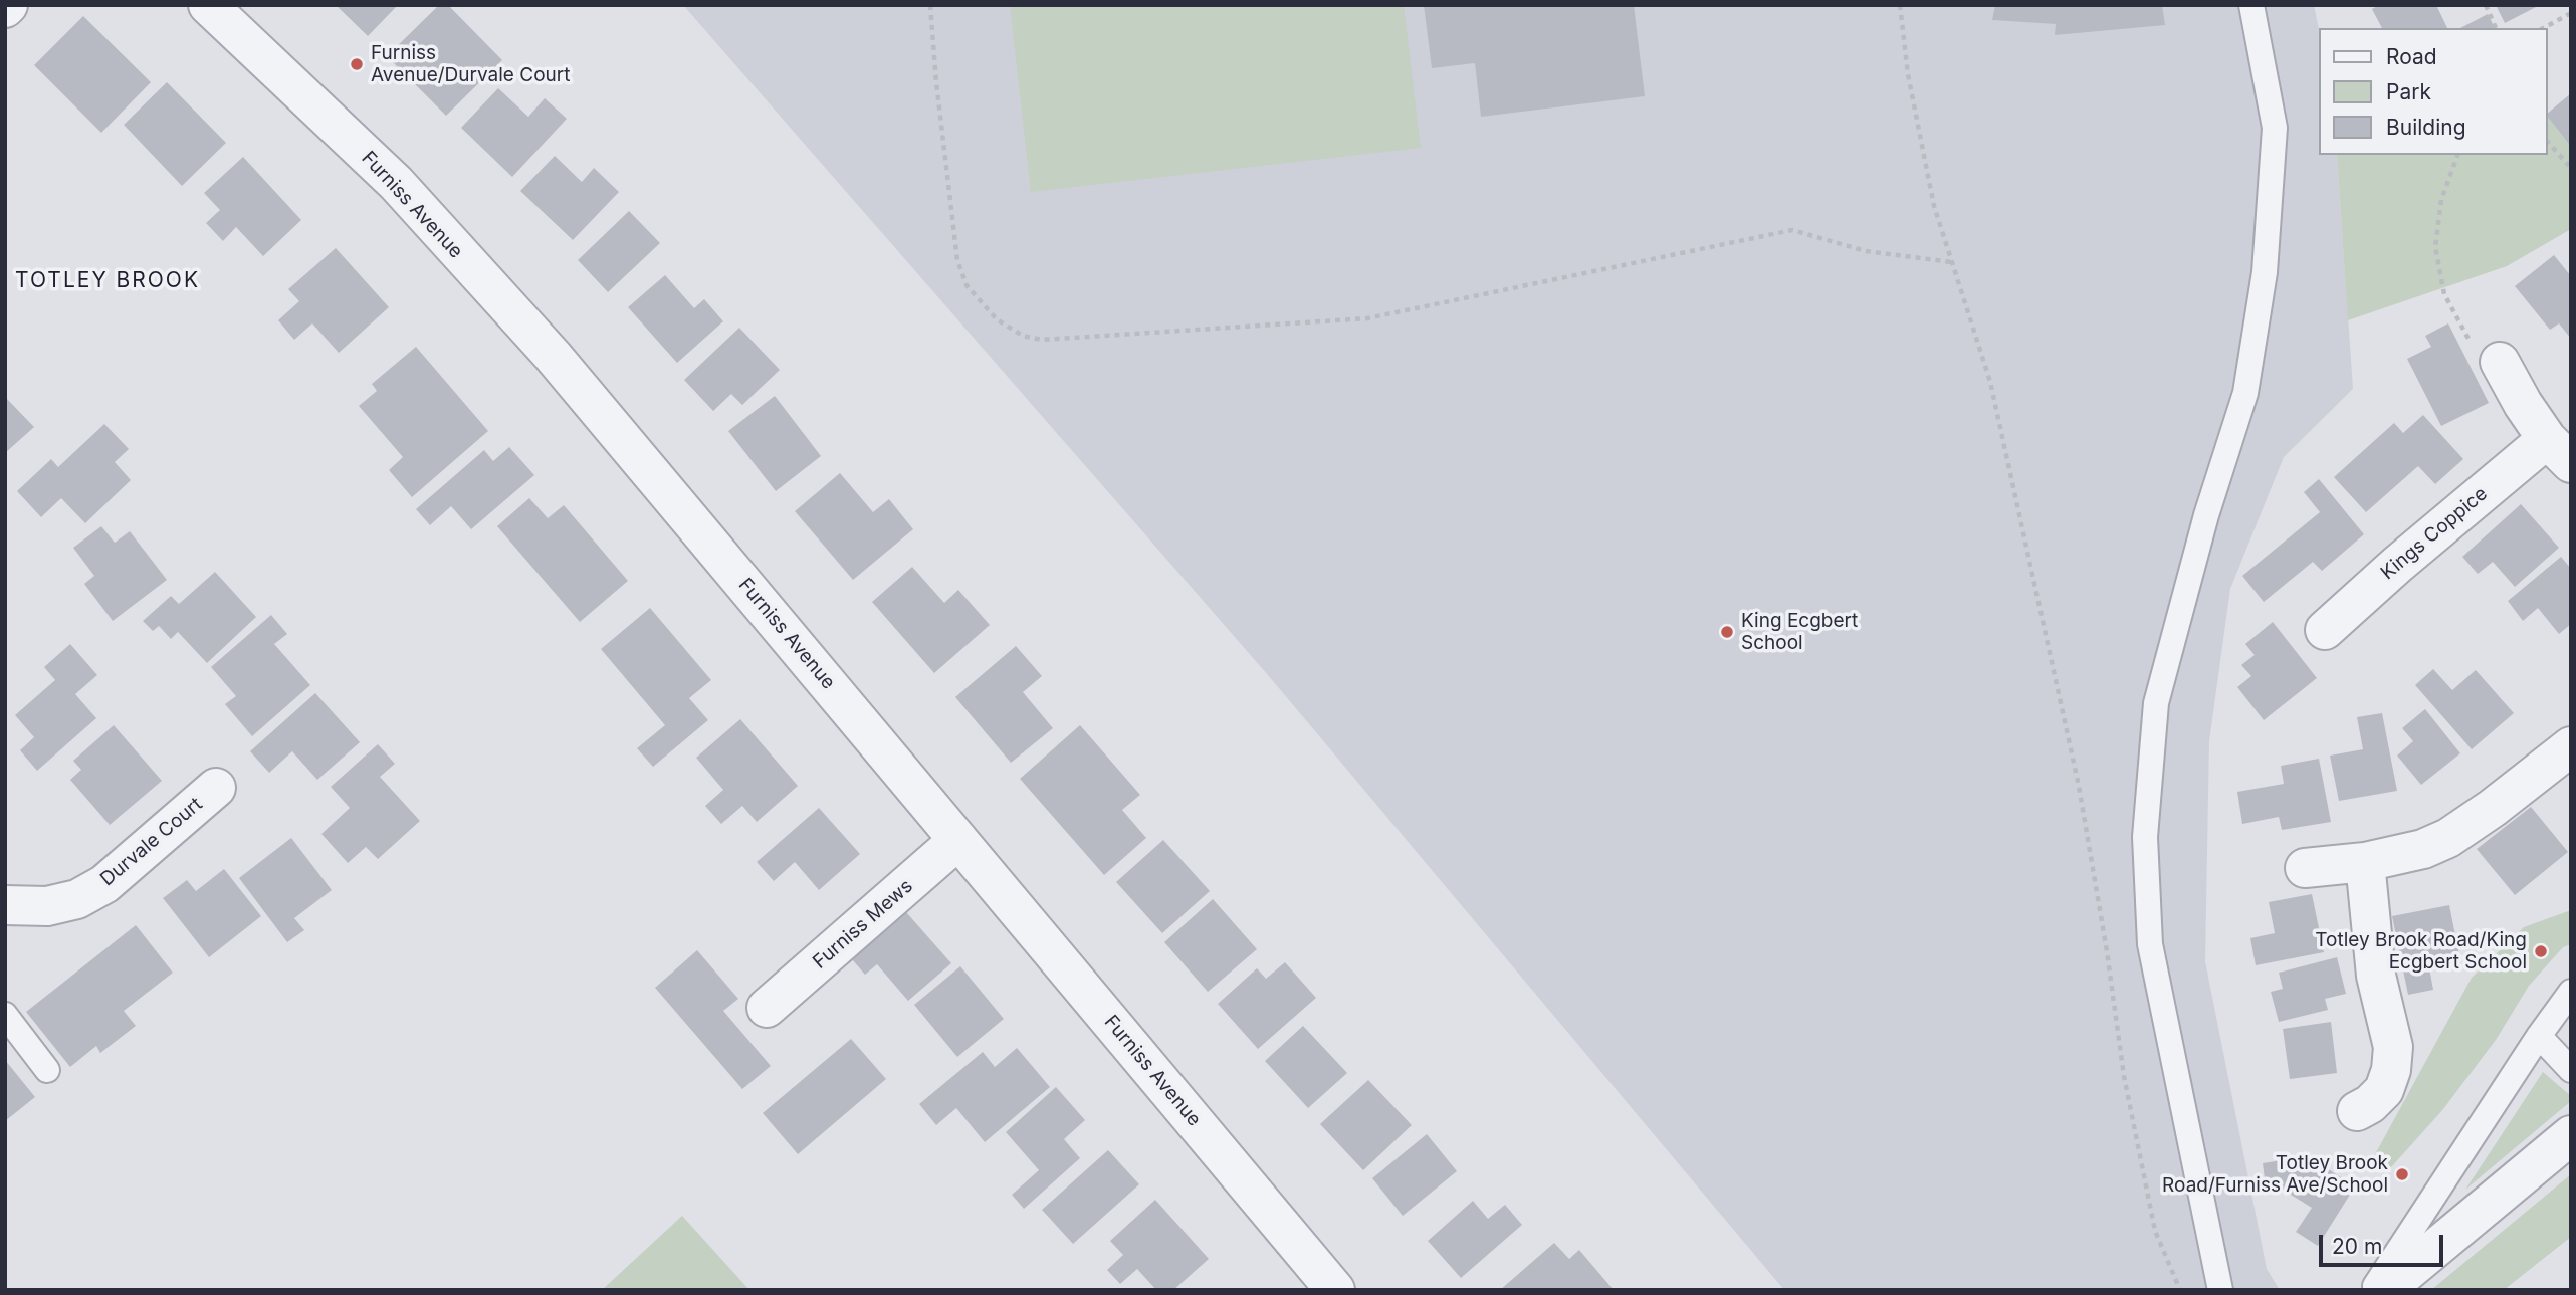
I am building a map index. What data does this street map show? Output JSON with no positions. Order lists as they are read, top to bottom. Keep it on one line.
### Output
{"streets":{"street":["Furniss Avenue","Kings Coppice","Durvale Court","Furniss Mews"]},"crossings":[["Furniss Avenue","Furniss Mews"]],"districts":["TOTLEY BROOK"],"places":["Furniss Avenue/Durvale Court","King Ecgbert School","Totley Brook Road/King Ecgbert School","Totley Brook Road/Furniss Ave/School"],"legend":["Road","Park","Building"],"scale_bar":"20 m"}
